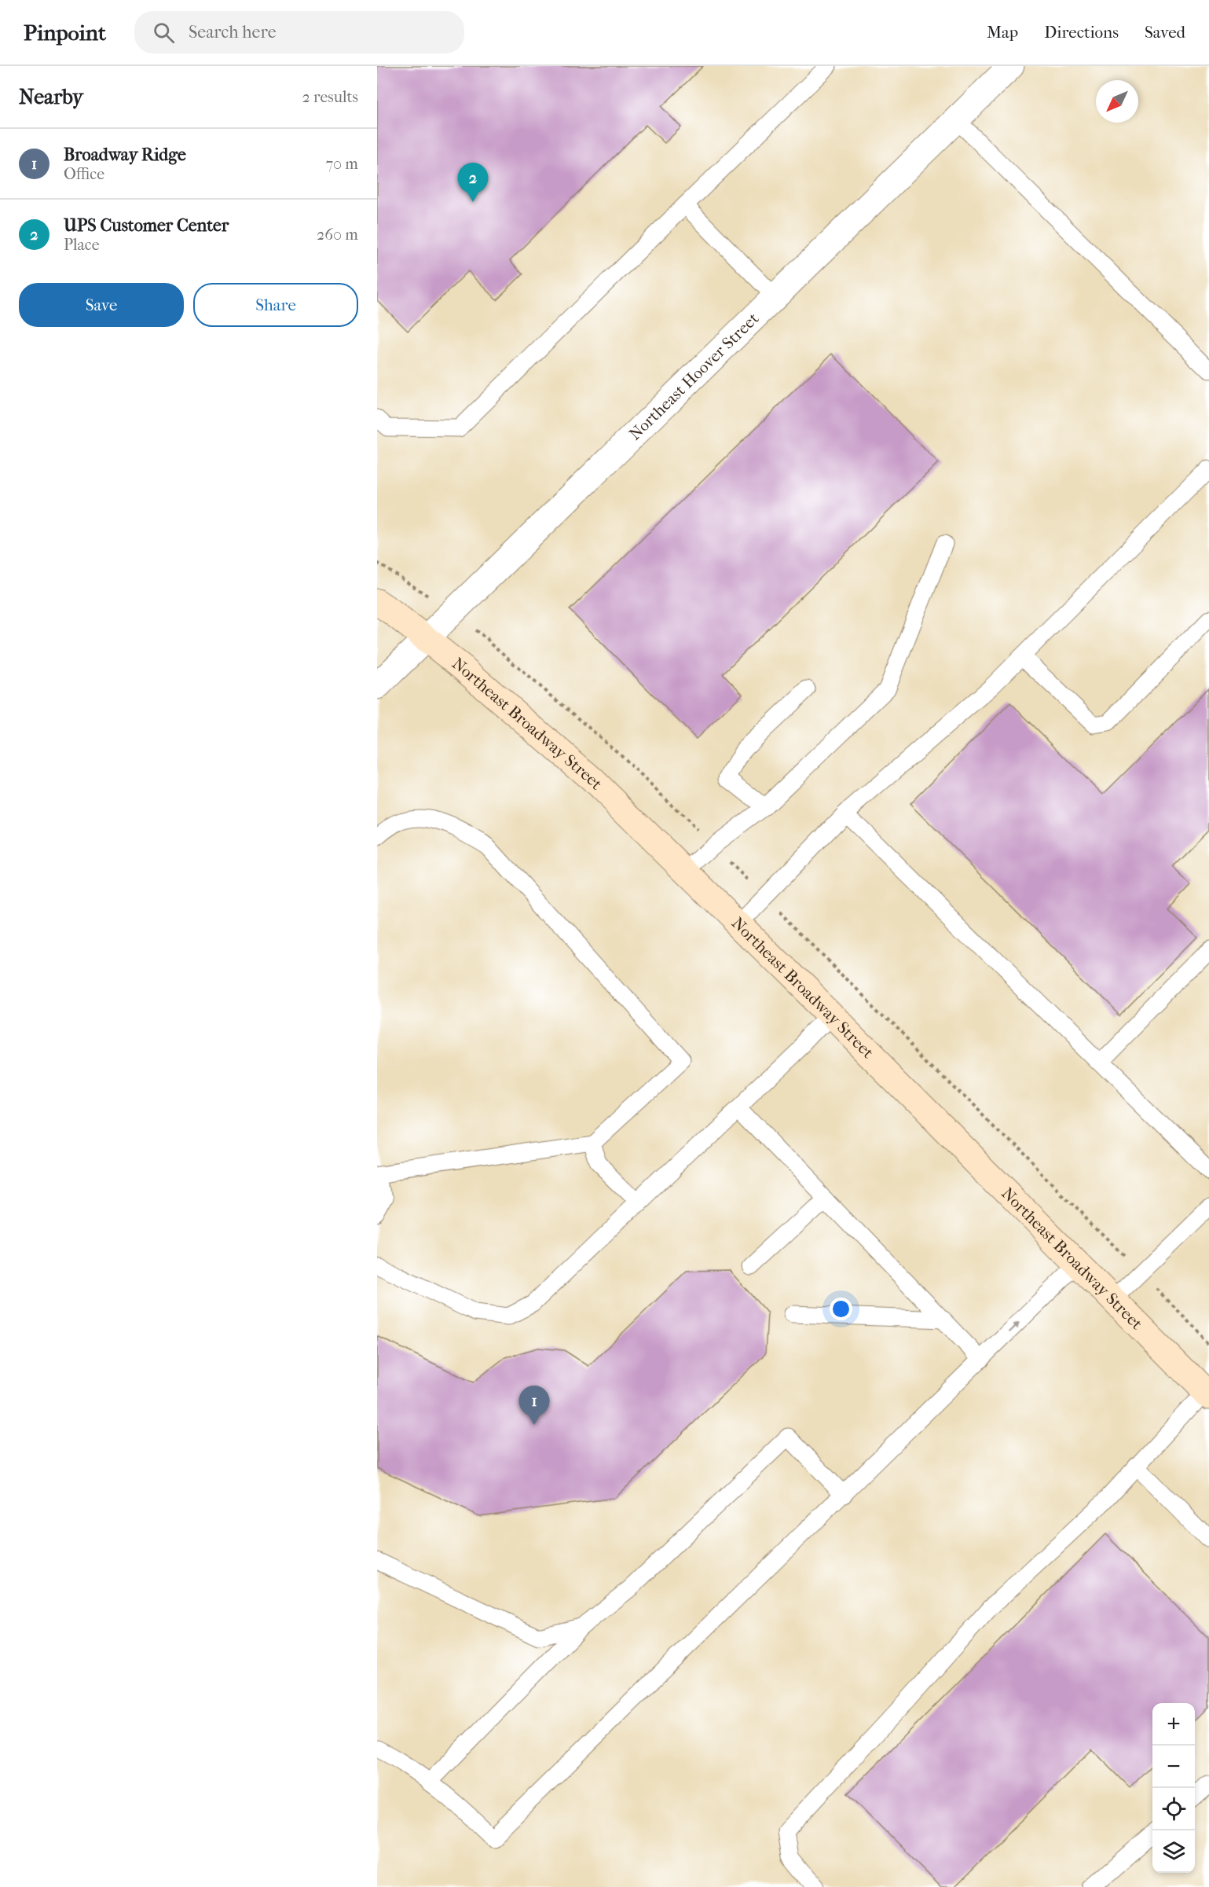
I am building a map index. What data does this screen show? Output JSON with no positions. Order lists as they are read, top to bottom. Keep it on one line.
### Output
{"streets":{"main road":["Northeast Broadway Street"],"street":["Northeast Hoover Street"]},"crossings":[["Northeast Hoover Street","Northeast Broadway Street"]],"north":"bottom left","page":{"header":"Pinpoint","search":"Search here","nav":["Map","Directions","Saved"],"heading":["Nearby","2 results"],"list":[{"mark":"1","name":"Broadway Ridge","note":"Office","value":"70 m"},{"mark":"2","name":"UPS Customer Center","note":"Place","value":"260 m"}],"pins":["2","1"],"buttons":["Save","Share"],"map_buttons":["+","−"]}}
